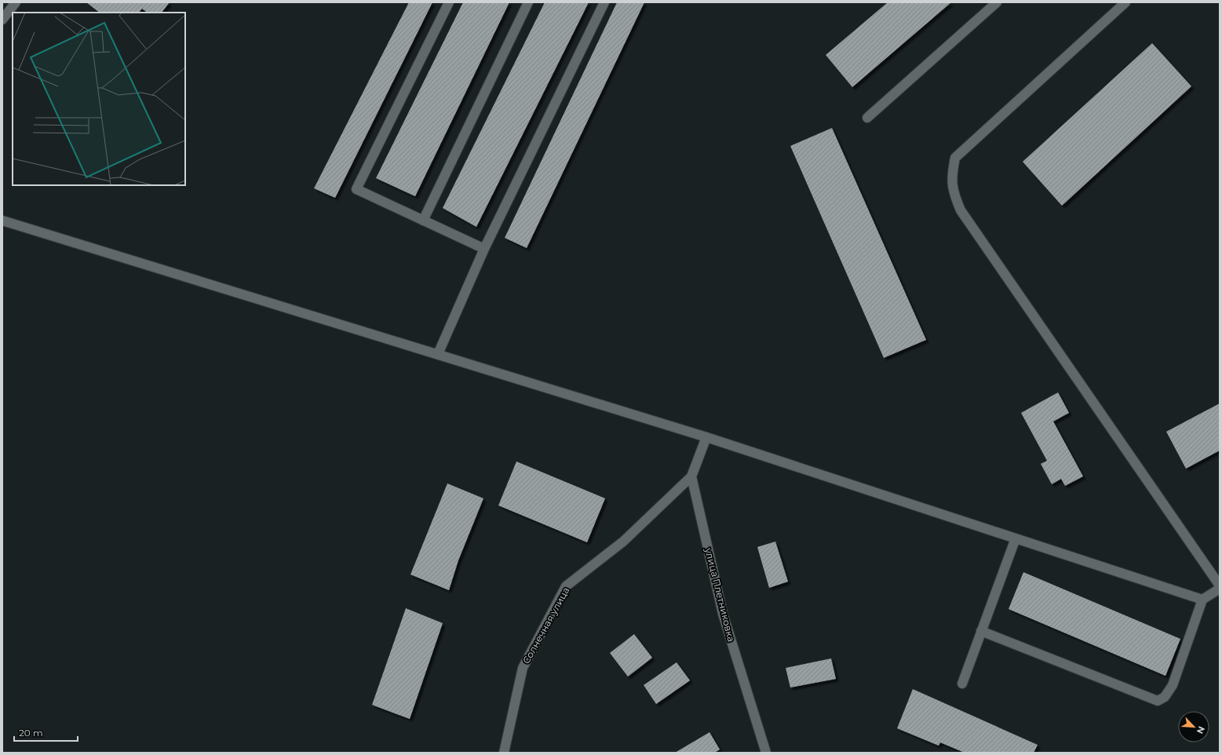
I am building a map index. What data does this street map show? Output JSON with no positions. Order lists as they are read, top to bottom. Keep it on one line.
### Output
{"streets":{"street":["улица Плетниковка","Солнечная улица"]},"crossings":[["улица Плетниковка","Солнечная улица"]],"scale_bar":"20 m","north":"bottom right"}
